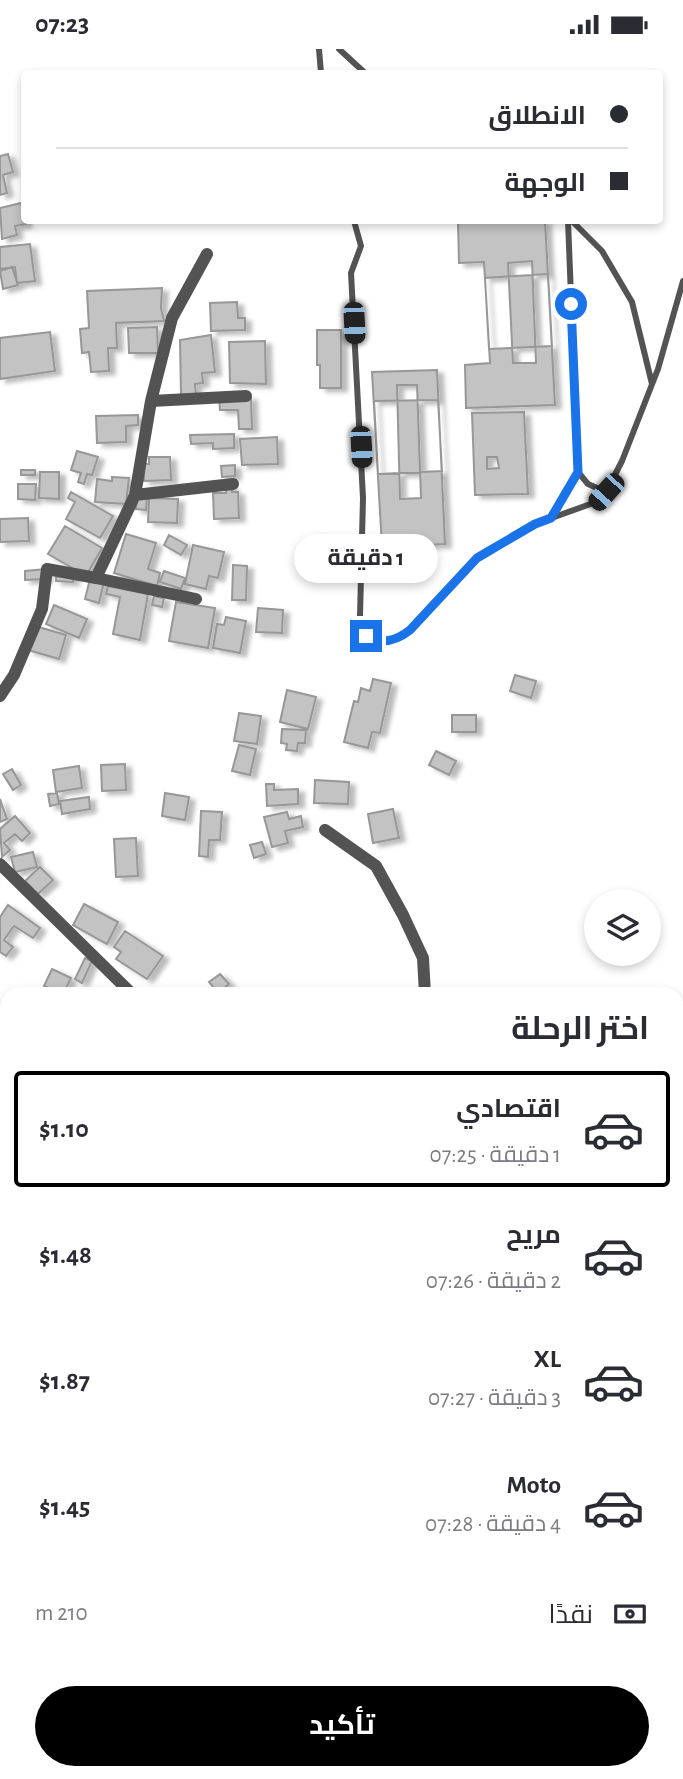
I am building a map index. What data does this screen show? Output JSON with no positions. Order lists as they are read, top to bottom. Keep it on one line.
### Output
{"page":{"status":"07:23","banner":["الانطلاق","الوجهة"],"bubble":"1 دقيقة","heading":"اختر الرحلة","list":[{"name":"اقتصادي","note":"1 دقيقة · 07:25","value":"$1.10"},{"name":"مريح","note":"2 دقيقة · 07:26","value":"$1.48"},{"name":"XL","note":"3 دقيقة · 07:27","value":"$1.87"},{"name":"Moto","note":"4 دقيقة · 07:28","value":"$1.45"}],"pay":["نقدًا","210 m"],"buttons":"تأكيد"}}
